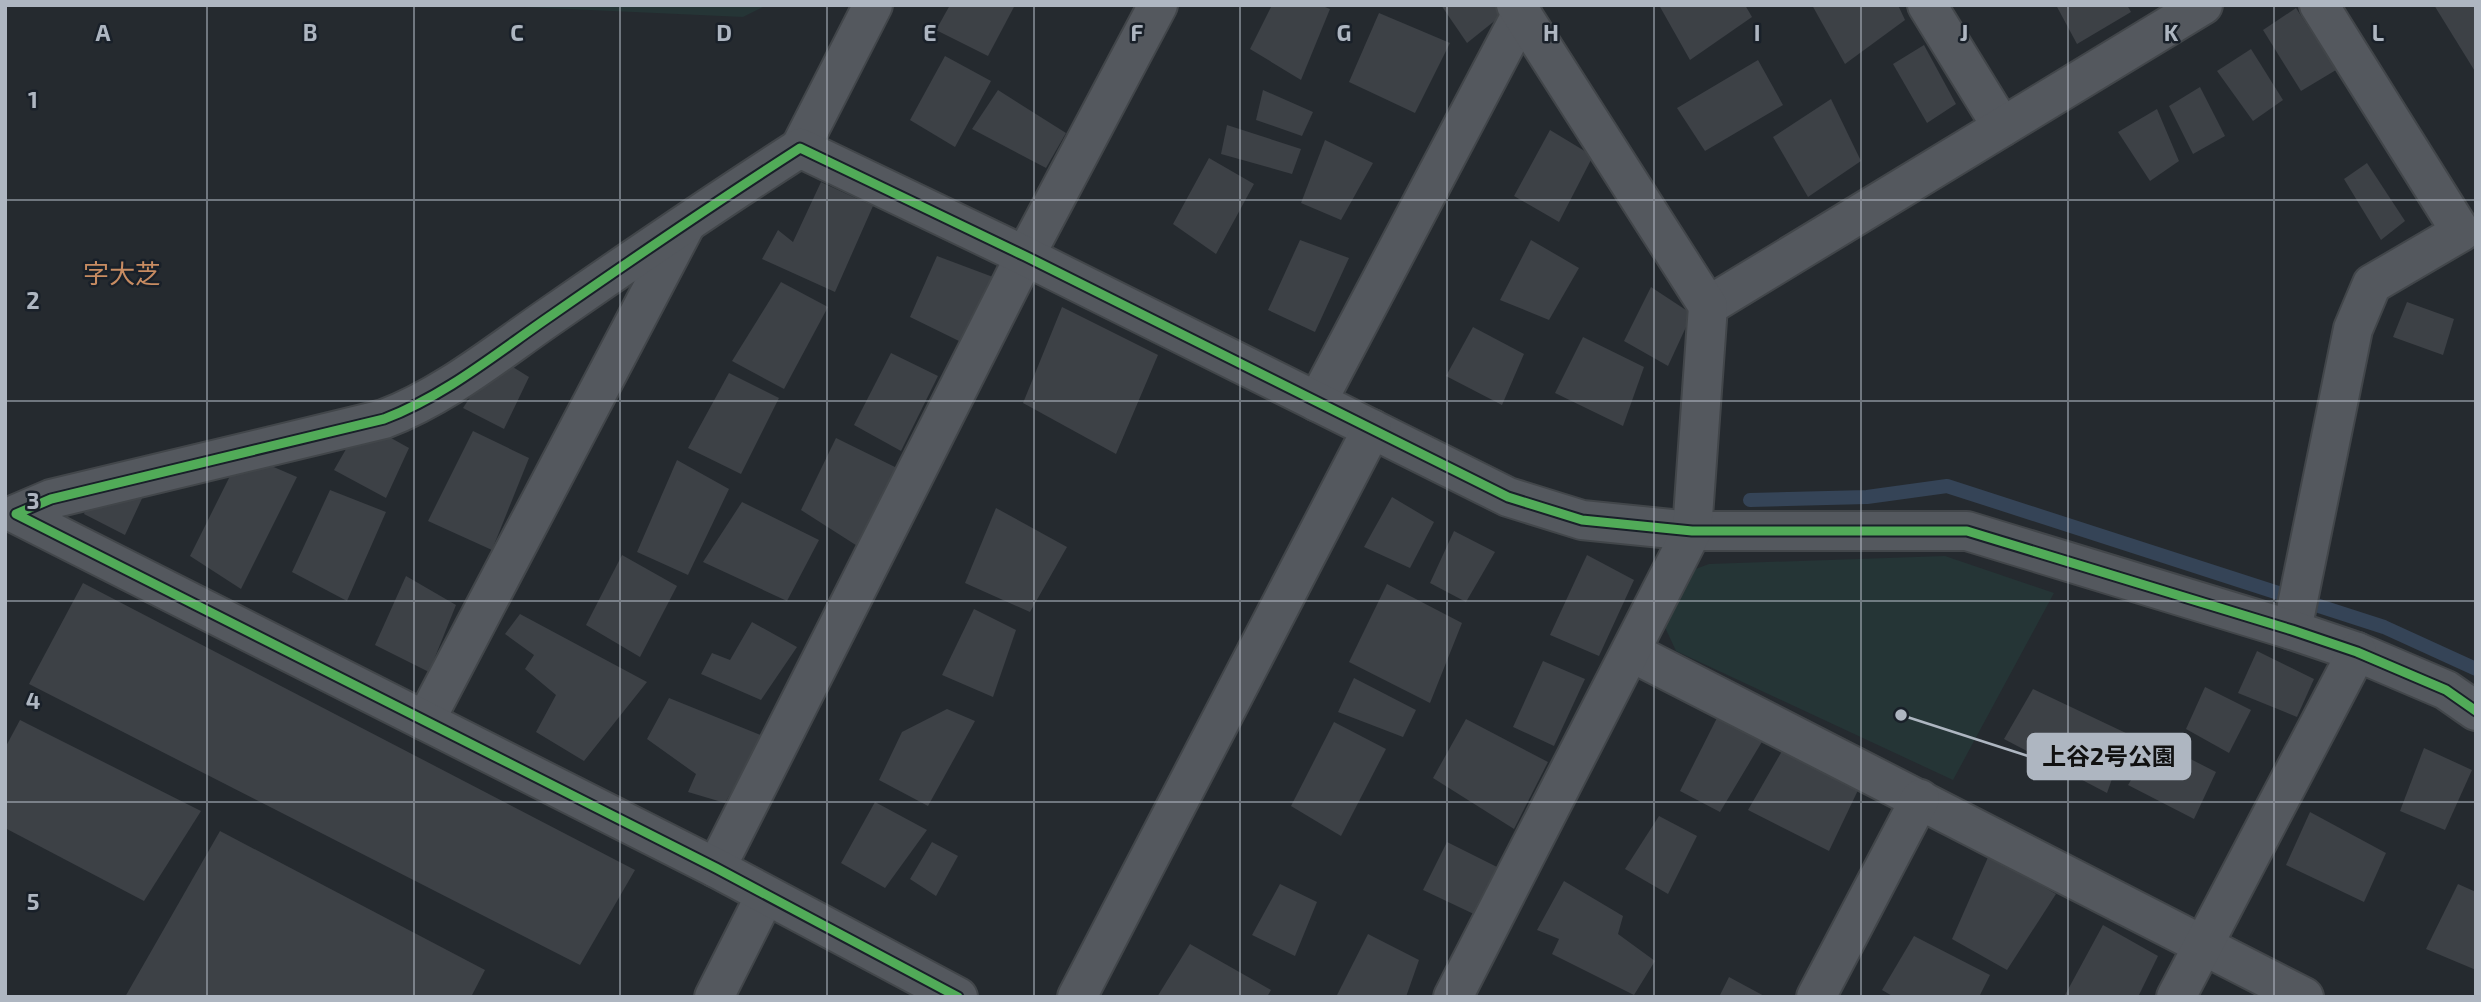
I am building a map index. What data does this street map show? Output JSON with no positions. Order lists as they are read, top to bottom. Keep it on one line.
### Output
{"districts":["字大芝"],"places":["上谷2号公園"],"grid":{"columns":["A","B","C","D","E","F","G","H","I","J","K","L"],"rows":["1","2","3","4","5"]}}
